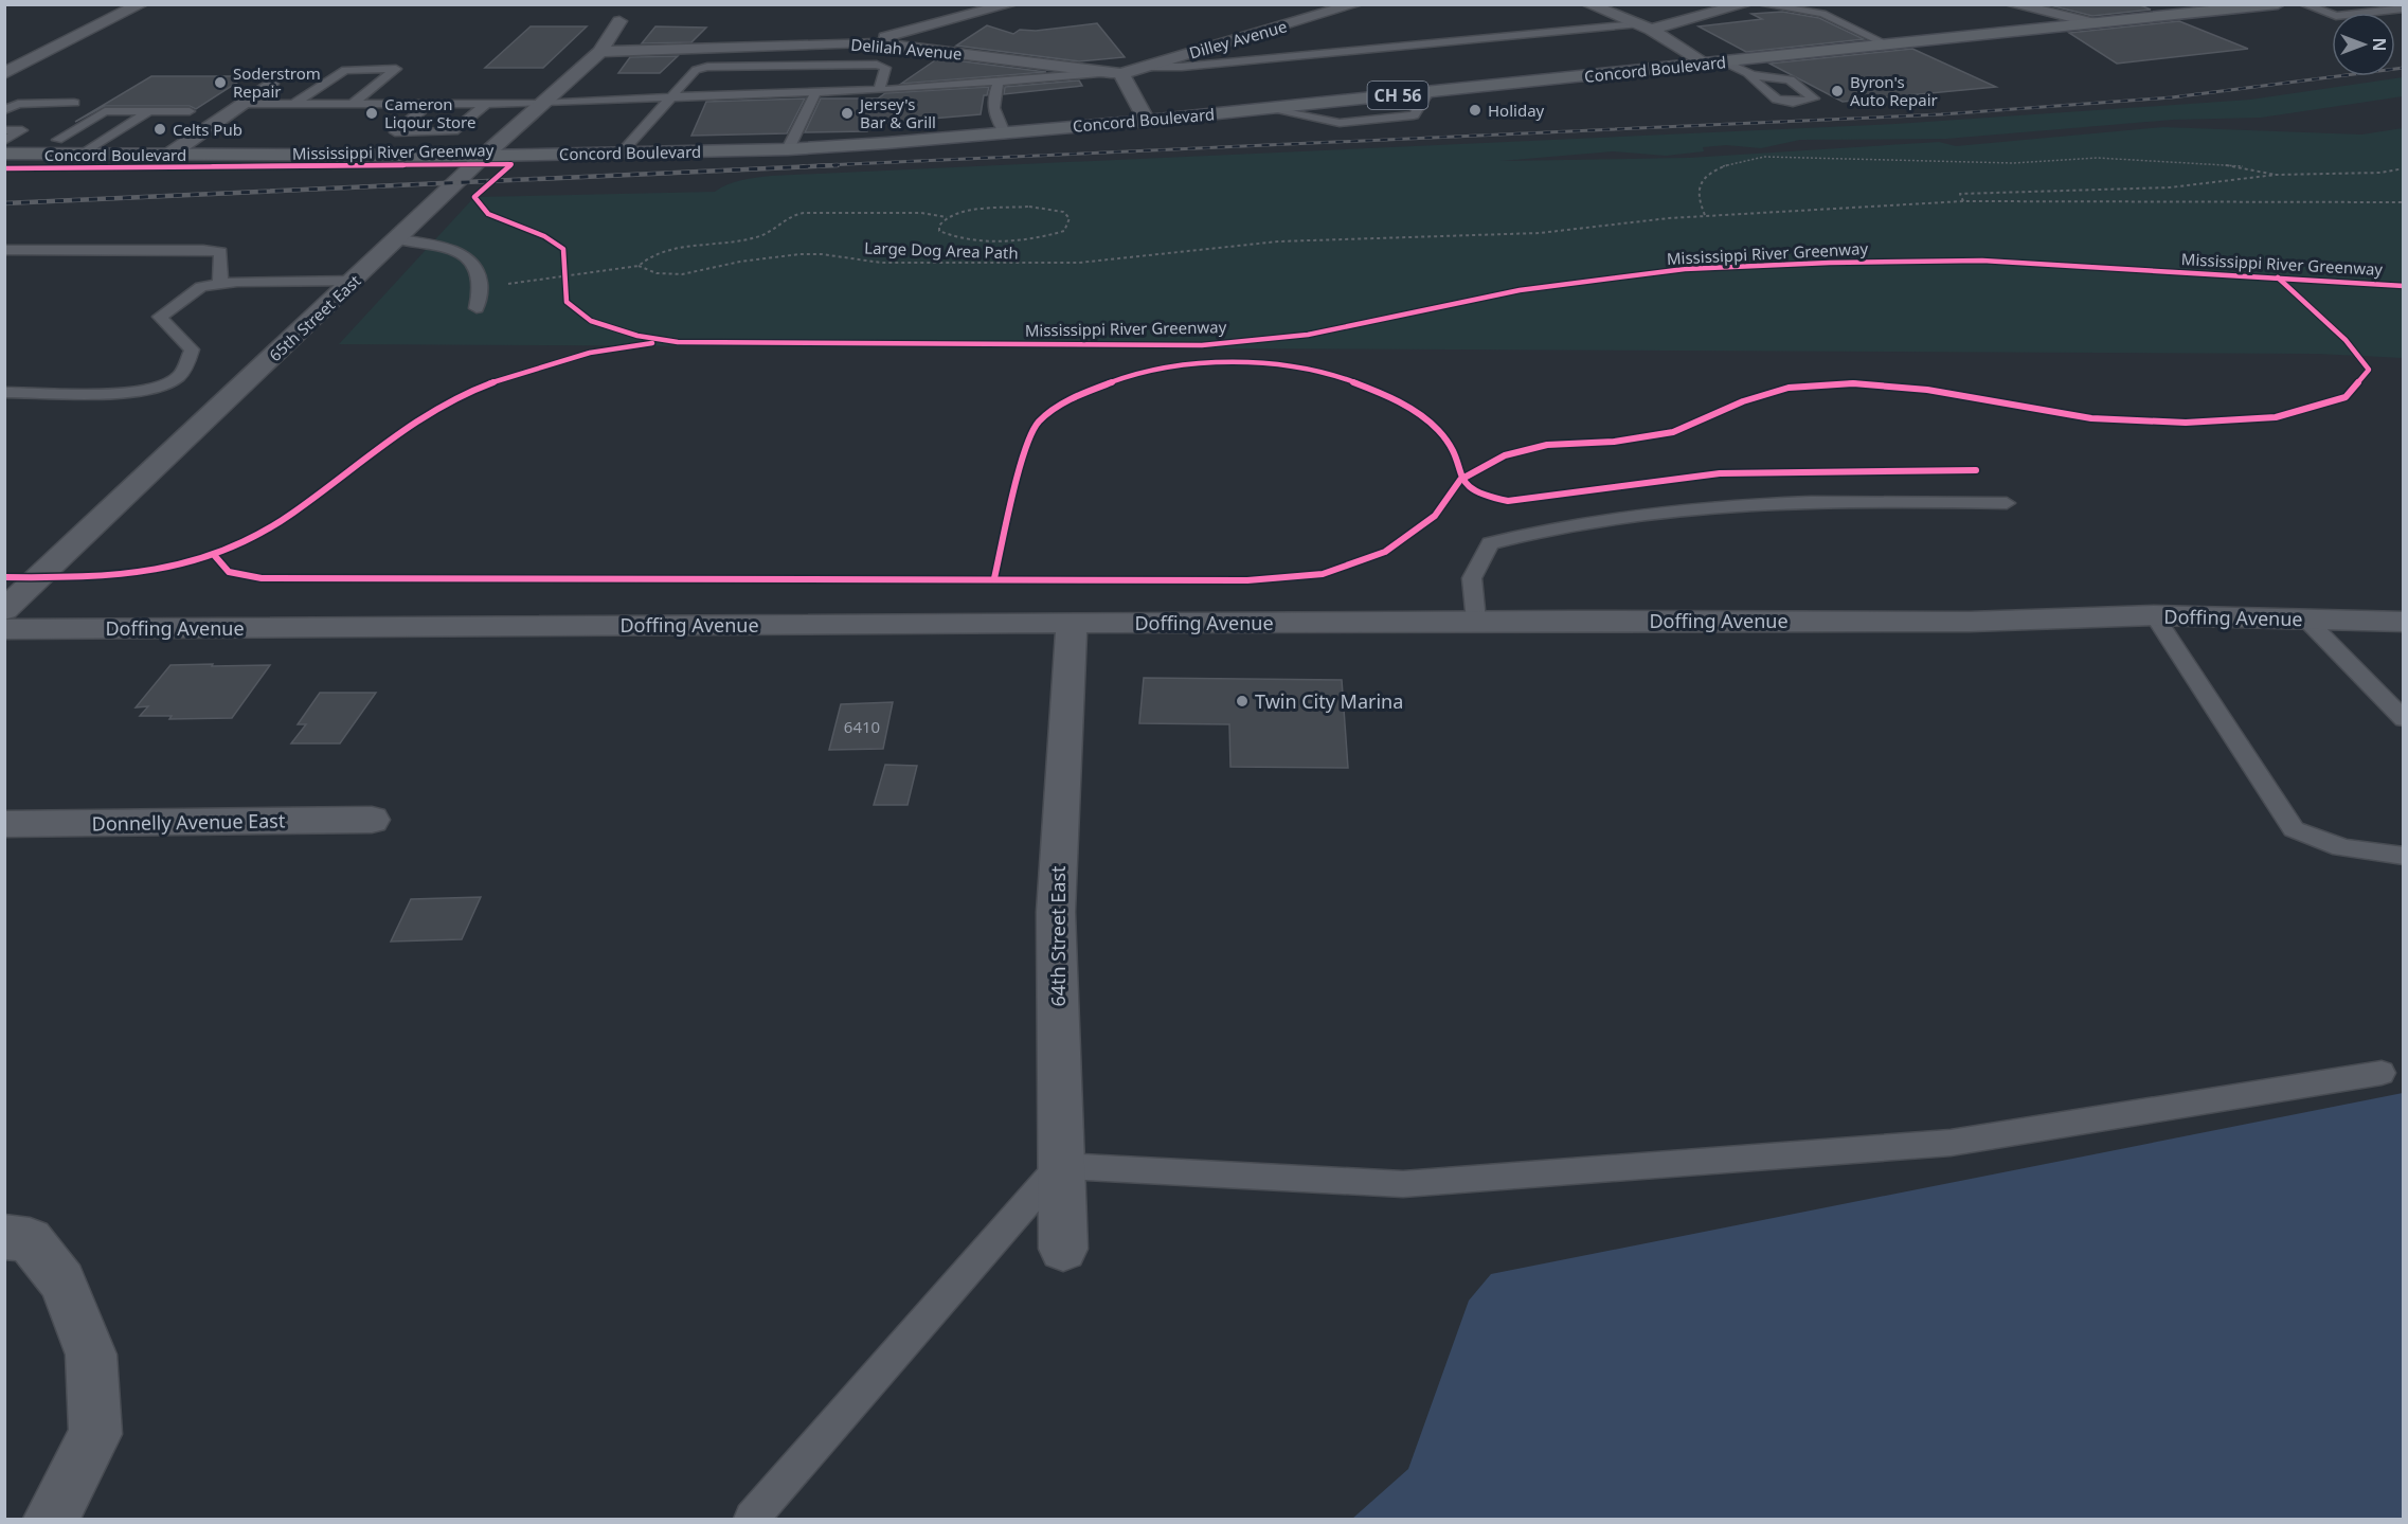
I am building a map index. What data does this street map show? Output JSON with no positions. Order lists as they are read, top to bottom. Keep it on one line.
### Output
{"streets":{"main road":["Concord Boulevard","CH 56"],"street":["Dilley Avenue","Delilah Avenue","65th Street East","Doffing Avenue","Donnelly Avenue East","64th Street East"],"path":["Large Dog Area Path"],"cycle path":["Mississippi River Greenway"]},"crossings":[["Dilley Avenue","Delilah Avenue"],["Delilah Avenue","65th Street East"],["Concord Boulevard","65th Street East"],["Doffing Avenue","64th Street East"]],"places":["Soderstrom Repair","Byron's Auto Repair","Holiday","Cameron Liqour Store","Jersey's Bar & Grill","Celts Pub","Twin City Marina"],"house_numbers":["6410"],"north":"right"}
